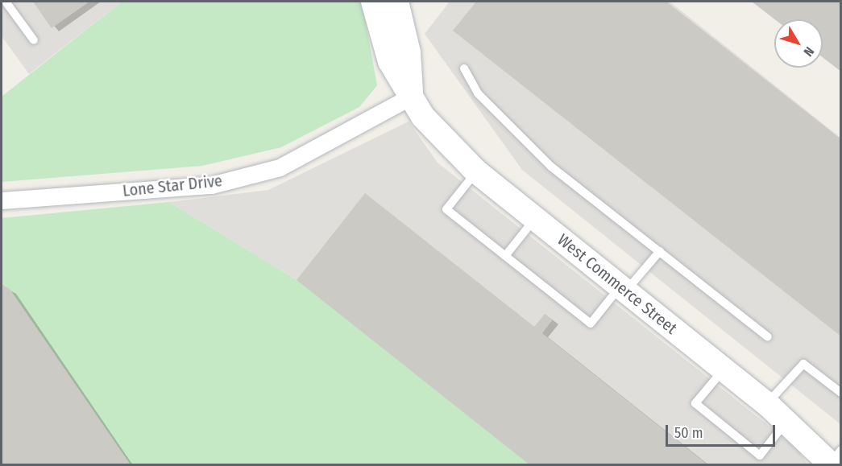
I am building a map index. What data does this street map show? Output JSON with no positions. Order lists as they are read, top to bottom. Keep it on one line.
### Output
{"streets":{"street":["Lone Star Drive","West Commerce Street"]},"crossings":[["Lone Star Drive","West Commerce Street"]],"scale_bar":"50 m","north":"bottom right"}
